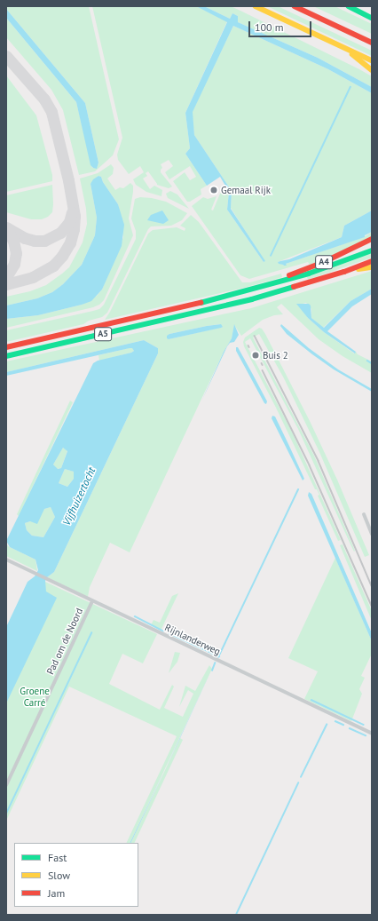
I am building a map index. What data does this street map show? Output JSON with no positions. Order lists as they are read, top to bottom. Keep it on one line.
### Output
{"streets":{"main road":["A4","A5"],"street":["Rijnlanderweg","Pad om de Noord"]},"crossings":[["A4","A5"],["Rijnlanderweg","Pad om de Noord"]],"water":["Vijfhuizertocht"],"parks":["Groene Carré"],"places":["Gemaal Rijk","Buis 2"],"legend":["Fast","Slow","Jam"],"scale_bar":"100 m"}
